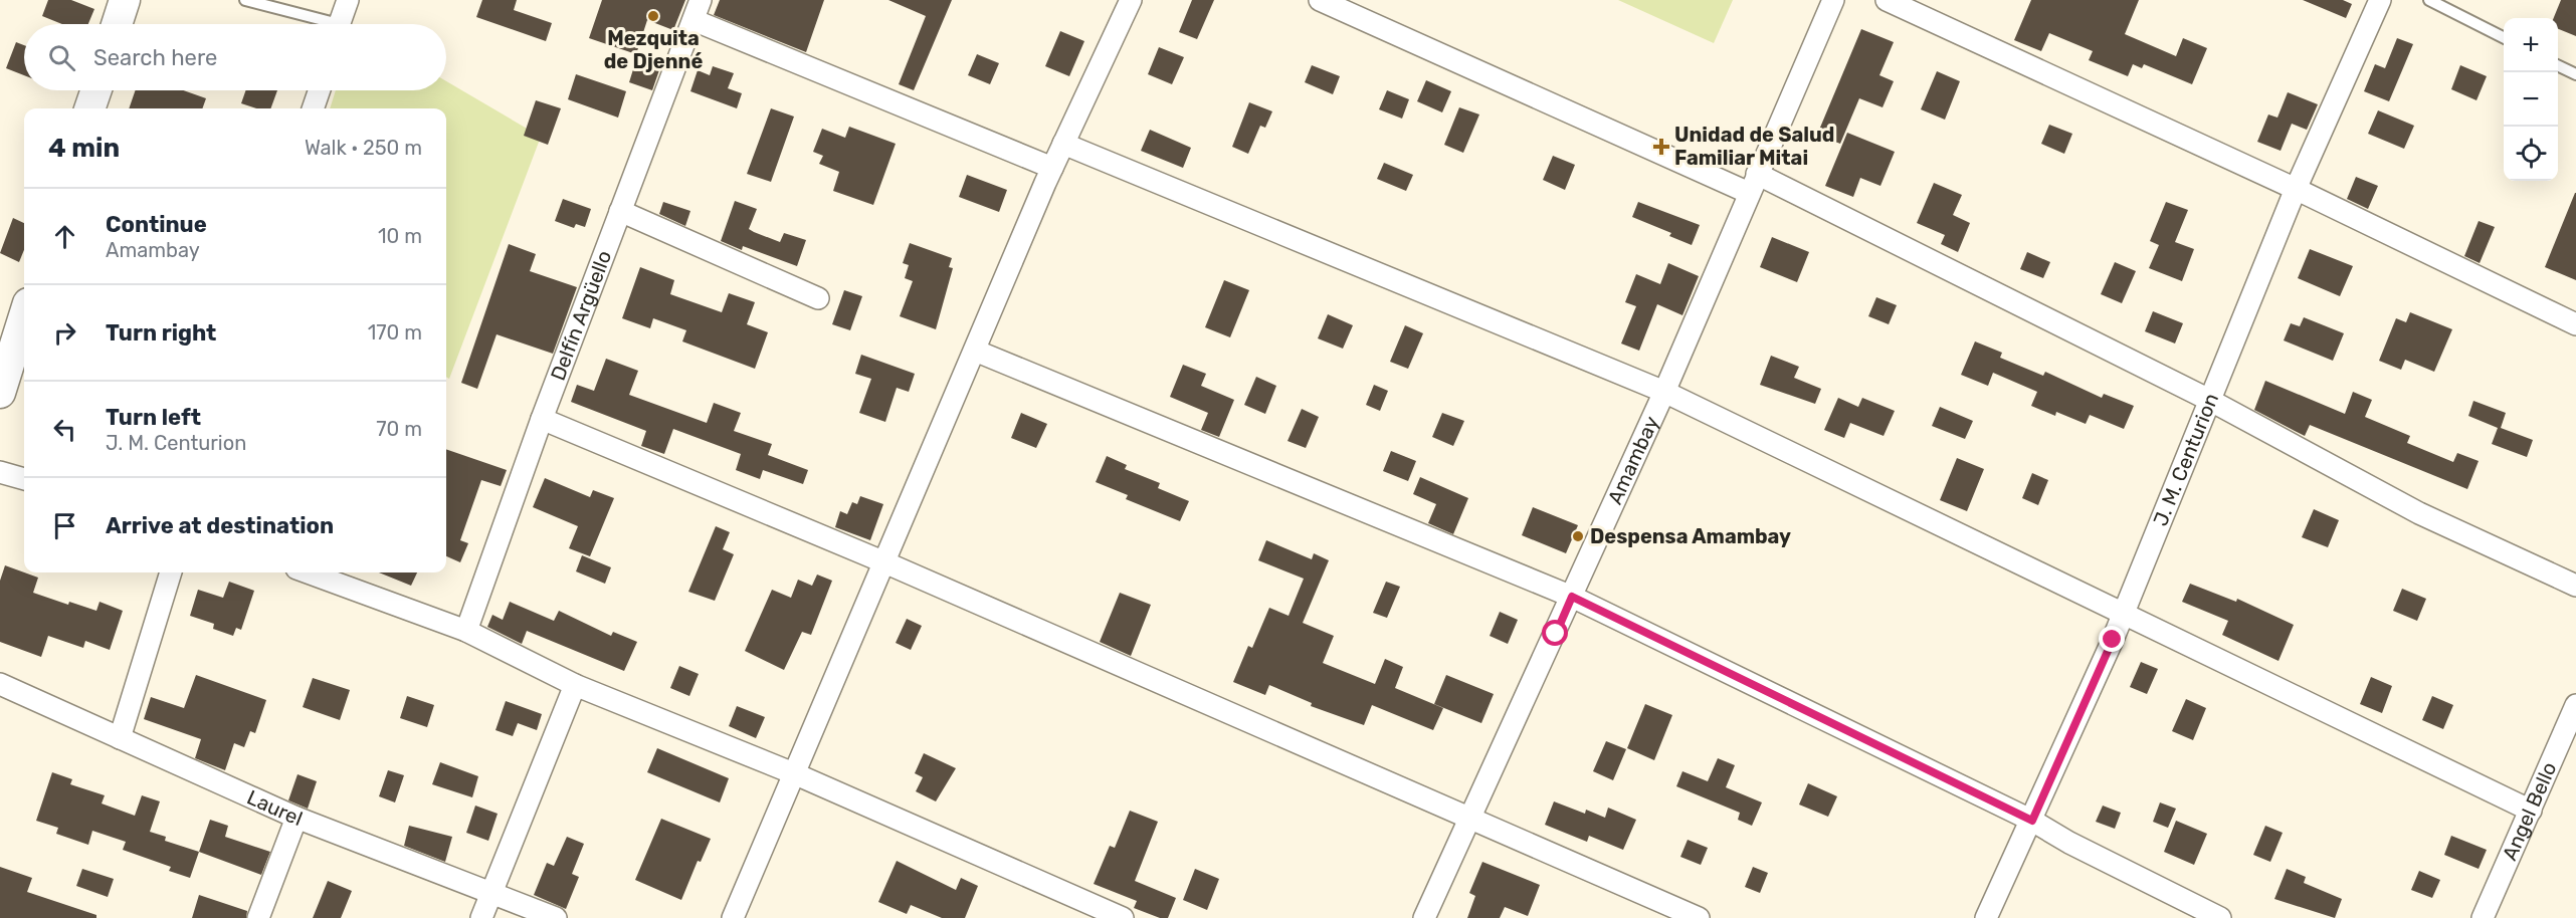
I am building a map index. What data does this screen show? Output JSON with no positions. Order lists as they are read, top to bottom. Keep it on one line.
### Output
{"streets":{"street":["Delfín Argüello","J. M. Centurion","Amambay","Laurel","Angel Bello"]},"places":{"other":["Mezquita de Djenné","Despensa Amambay"],"health":["Unidad de Salud Familiar Mitai"]},"page":{"map_buttons":["+","−"],"search":"Search here","heading":["4 min","Walk · 250 m"],"list":[["Continue","Amambay","10 m"],["Turn right","170 m"],["Turn left","J. M. Centurion","70 m"],"Arrive at destination"]}}
